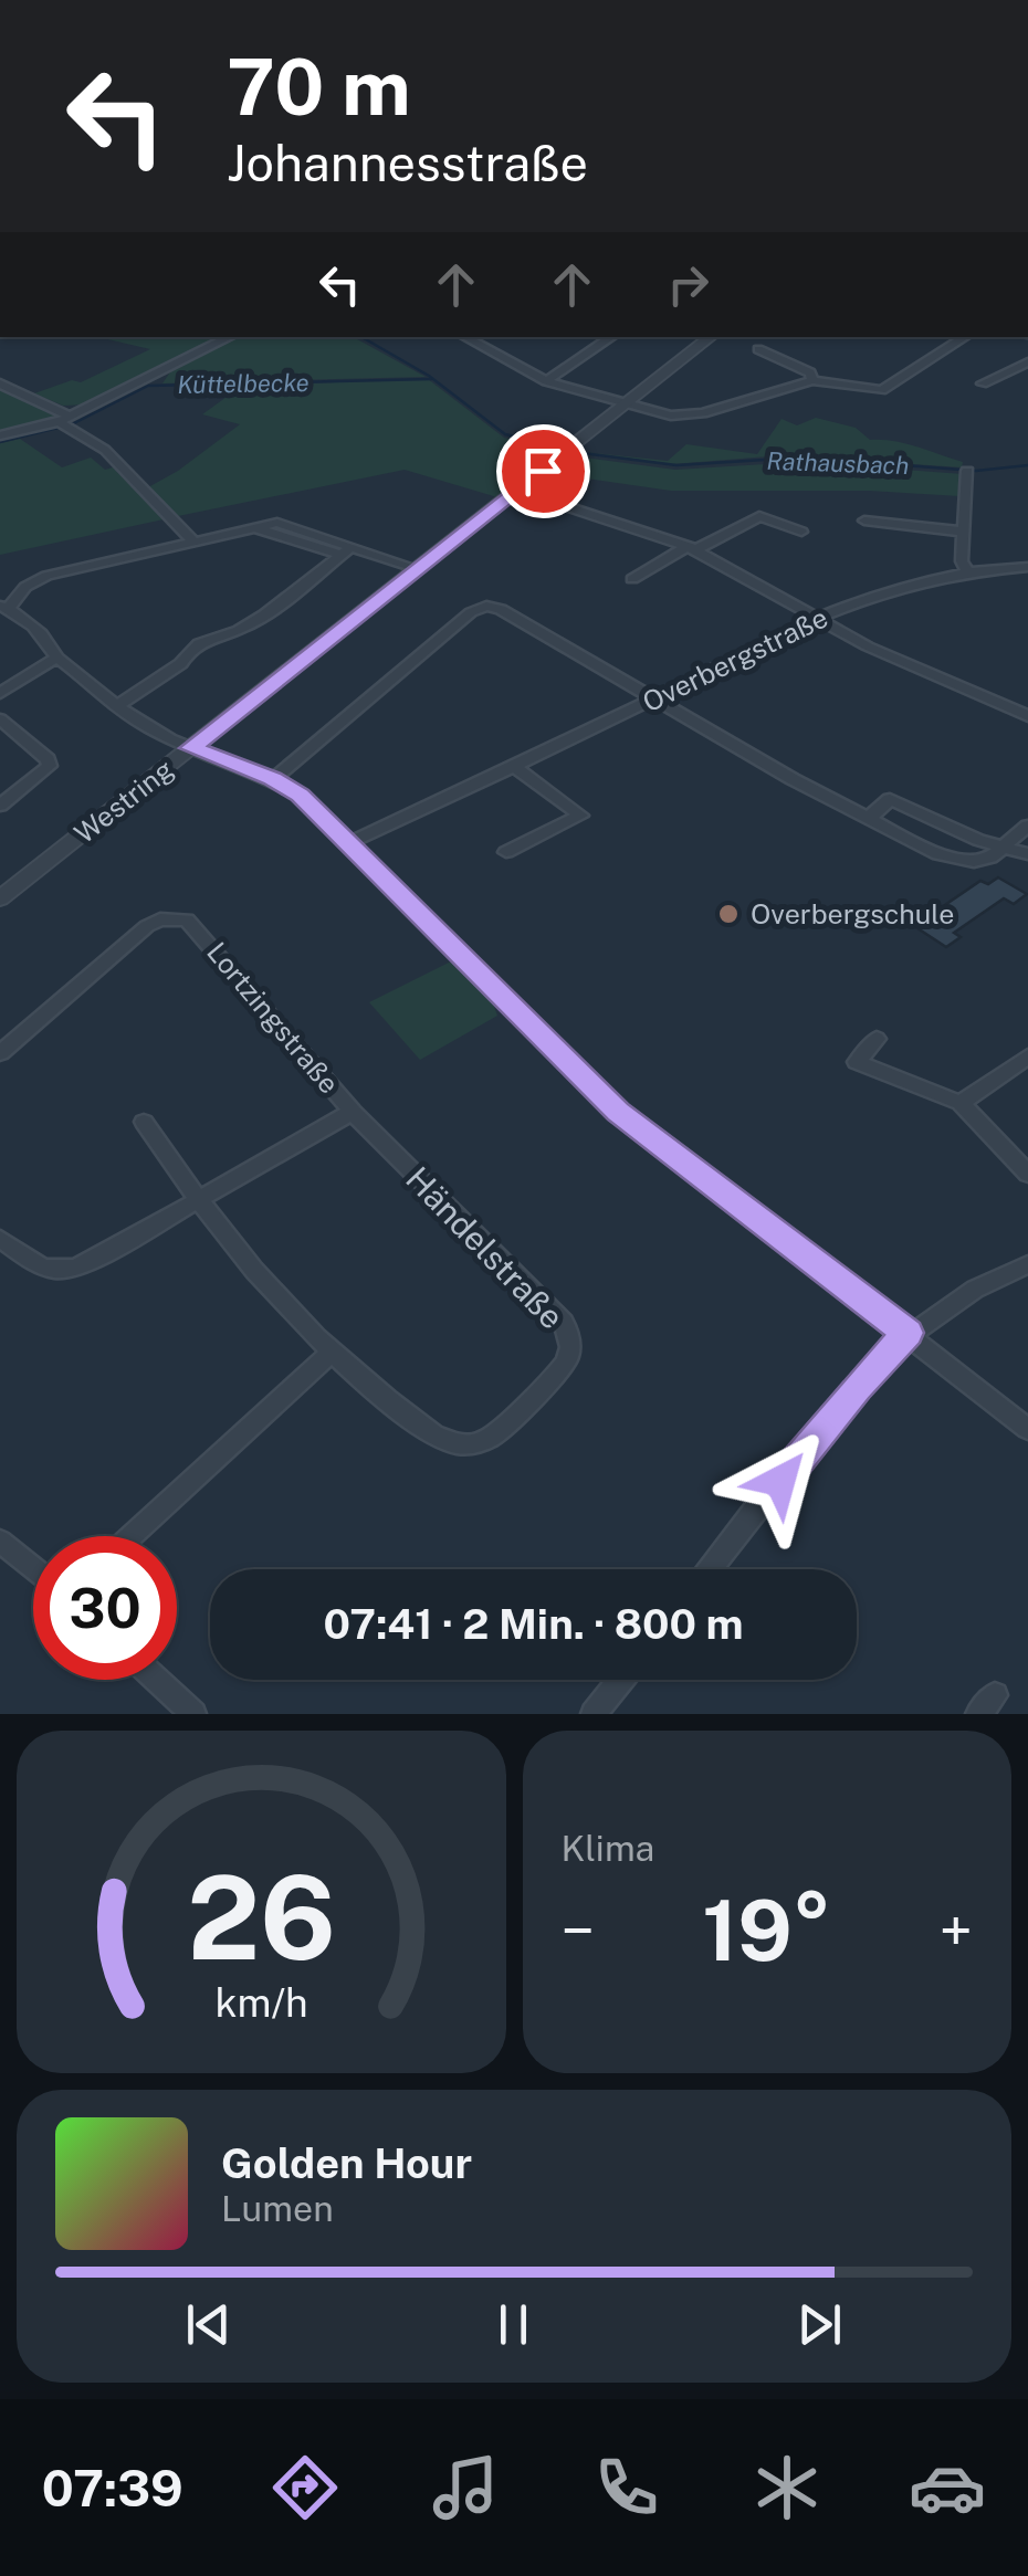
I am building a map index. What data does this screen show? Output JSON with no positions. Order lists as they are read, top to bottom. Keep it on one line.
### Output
{"streets":{"street":["Overbergstraße","Westring","Lortzingstraße","Händelstraße"]},"crossings":[["Lortzingstraße","Händelstraße"]],"water":["Küttelbecke","Rathausbach"],"places":["Overbergschule"],"page":{"turn":["70 m","Johannesstraße"],"limit":"30","trip":"07:41 · 2 Min. · 800 m","tile":"Klima","heat":["−","19°","+"],"song":["Golden Hour","Lumen"],"tabs":"07:39","gauge":["26","km/h"]}}
